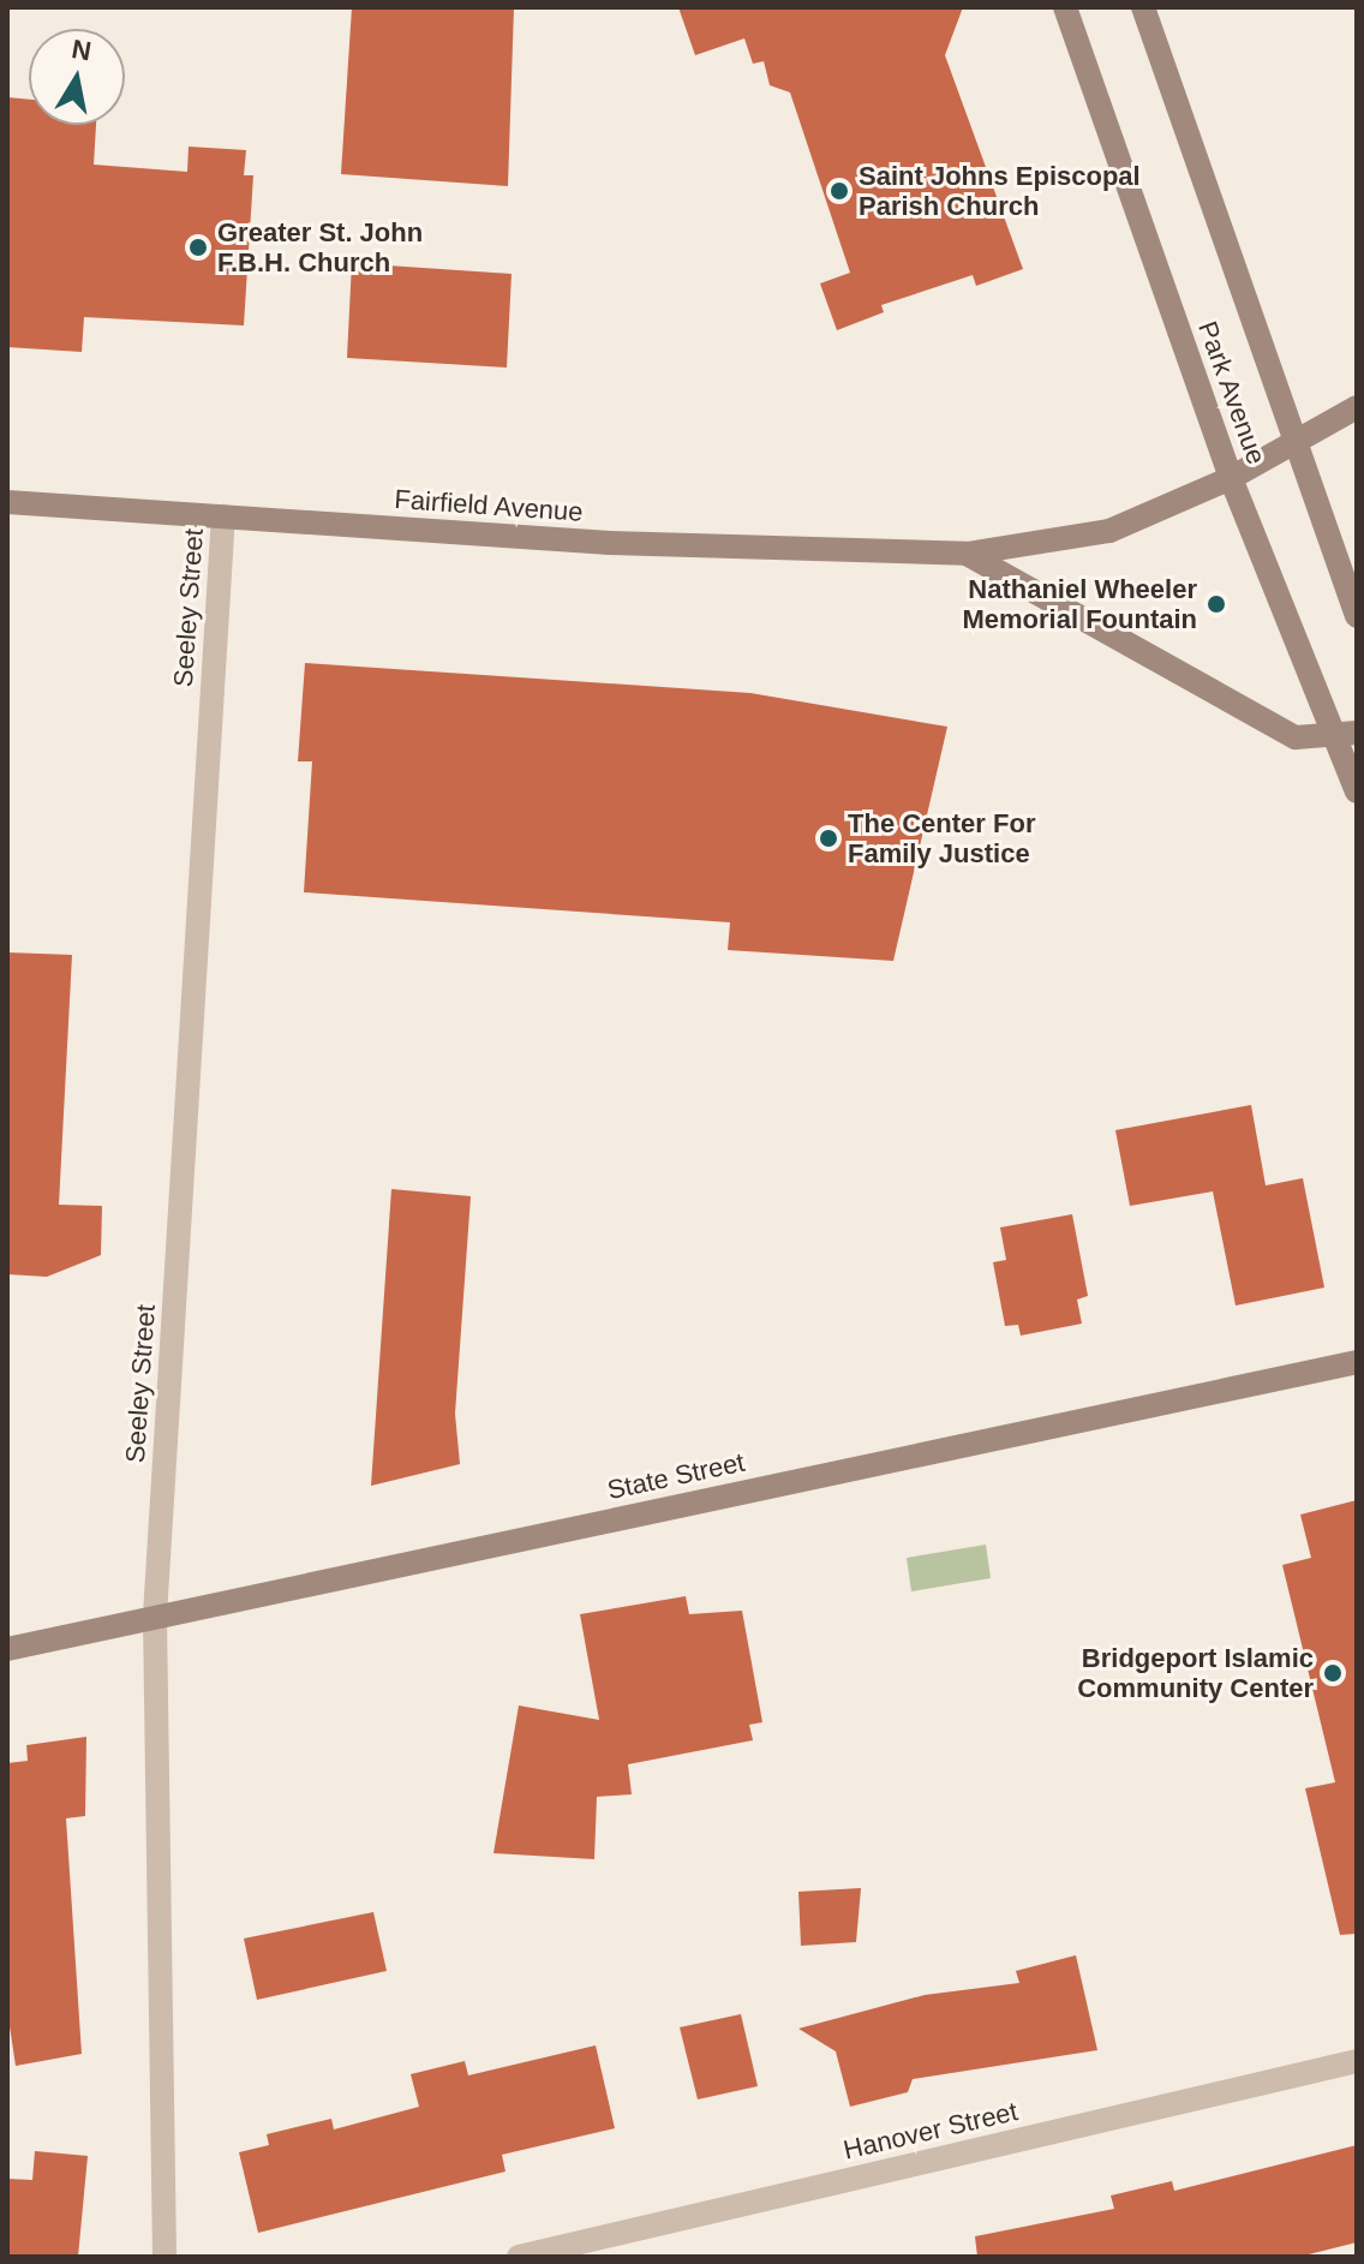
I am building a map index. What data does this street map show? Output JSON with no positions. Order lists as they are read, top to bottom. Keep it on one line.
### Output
{"streets":{"main road":["Park Avenue","Fairfield Avenue","State Street"],"street":["Seeley Street","Hanover Street"]},"crossings":[["Park Avenue","Fairfield Avenue"],["Fairfield Avenue","Seeley Street"],["Seeley Street","State Street"]],"places":["Saint Johns Episcopal Parish Church","Greater St. John F.B.H. Church","Nathaniel Wheeler Memorial Fountain","The Center For Family Justice","Bridgeport Islamic Community Center"],"north":"top"}
